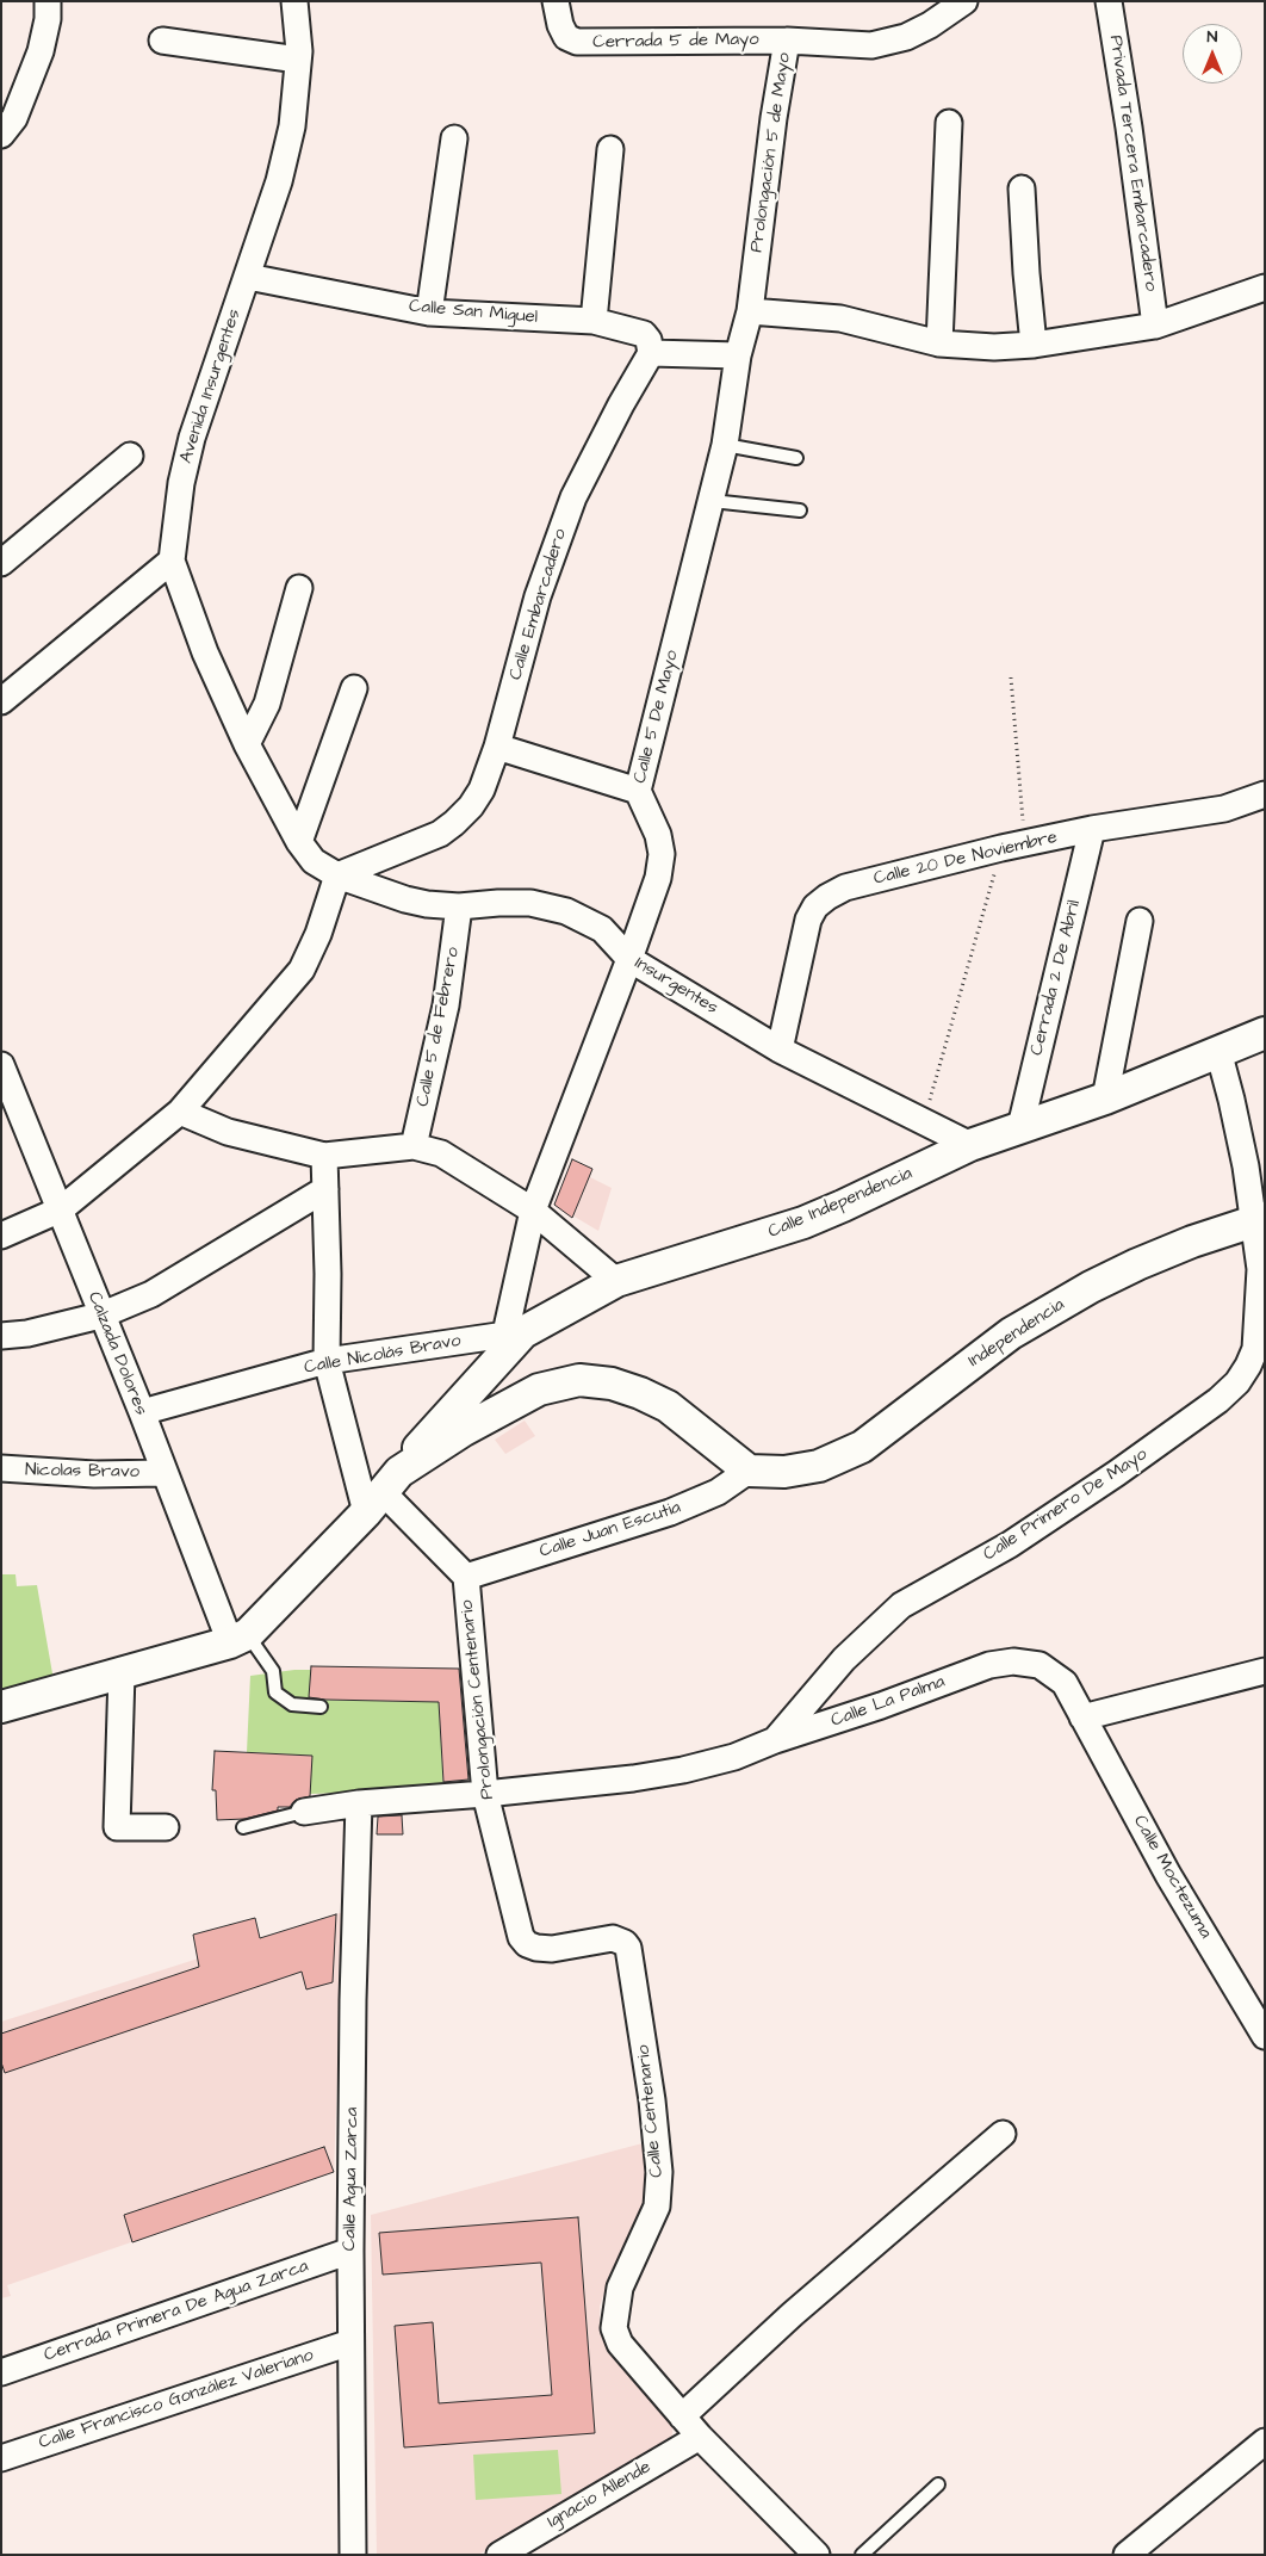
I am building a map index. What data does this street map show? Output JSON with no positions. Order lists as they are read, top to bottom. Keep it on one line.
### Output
{"streets":{"street":["Cerrada 5 de Mayo","Prolongación 5 de Mayo","Privada Tercera Embarcadero","Calle San Miguel","Avenida Insurgentes","Calle Embarcadero","Calle 5 De Mayo","Calle 20 De Noviembre","Cerrada 2 De Abril","Insurgentes","Calle 5 de Febrero","Calle Independencia","Independencia","Calzada Dolores","Calle Nicolás Bravo","Nicolas Bravo","Calle Primero De Mayo","Calle Juan Escutia","Prolongación Centenario","Calle La Palma","Calle Moctezuma","Calle Centenario","Calle Agua Zarca","Cerrada Primera De Agua Zarca","Calle Francisco González Valeriano","Ignacio Allende"]},"crossings":[["Cerrada 5 de Mayo","Prolongación 5 de Mayo"],["Prolongación 5 de Mayo","Calle 5 De Mayo"],["Calle San Miguel","Avenida Insurgentes"],["Calle San Miguel","Calle Embarcadero"],["Avenida Insurgentes","Calle Embarcadero"],["Avenida Insurgentes","Insurgentes"],["Calle Embarcadero","Insurgentes"],["Calle 5 De Mayo","Insurgentes"],["Calle 5 De Mayo","Calle Independencia"],["Calle 5 De Mayo","Calle Nicolás Bravo"],["Calle 20 De Noviembre","Cerrada 2 De Abril"],["Calle 20 De Noviembre","Insurgentes"],["Cerrada 2 De Abril","Calle Independencia"],["Insurgentes","Calle 5 de Febrero"],["Insurgentes","Calle Independencia"],["Calle Independencia","Calle Nicolás Bravo"],["Calle Independencia","Calle Primero De Mayo"],["Calle Independencia","Prolongación Centenario"],["Independencia","Calle Primero De Mayo"],["Independencia","Calle Juan Escutia"],["Calzada Dolores","Calle Nicolás Bravo"],["Calzada Dolores","Nicolas Bravo"],["Calle Primero De Mayo","Calle La Palma"],["Calle Juan Escutia","Prolongación Centenario"],["Prolongación Centenario","Calle La Palma"],["Prolongación Centenario","Calle Centenario"],["Calle La Palma","Calle Moctezuma"],["Calle La Palma","Calle Agua Zarca"],["Calle Centenario","Ignacio Allende"],["Calle Agua Zarca","Cerrada Primera De Agua Zarca"],["Calle Agua Zarca","Calle Francisco González Valeriano"]],"north":"top"}
